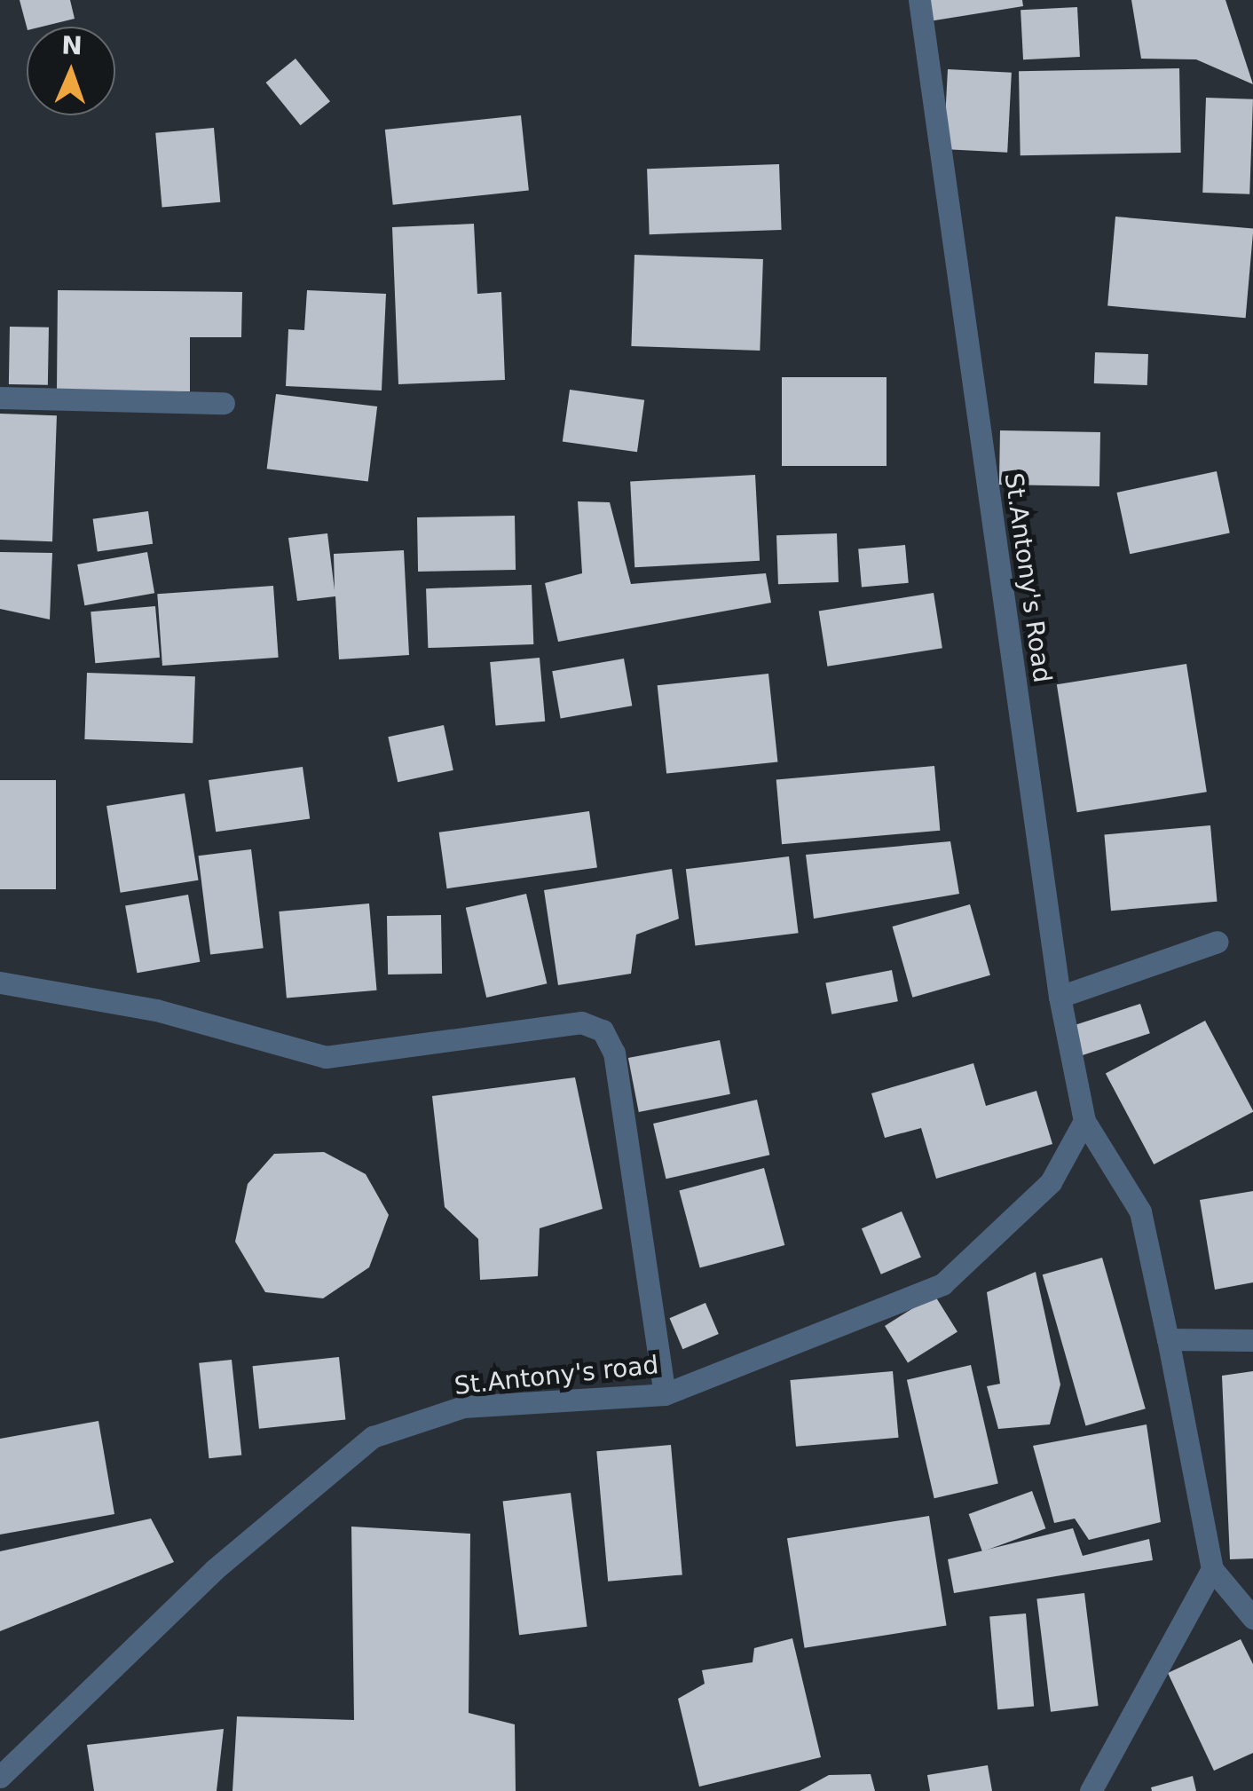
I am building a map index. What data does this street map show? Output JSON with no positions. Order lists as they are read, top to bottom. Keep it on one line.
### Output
{"streets":{"street":["St.Antony's Road","St.Antony's road"]},"north":"top"}
